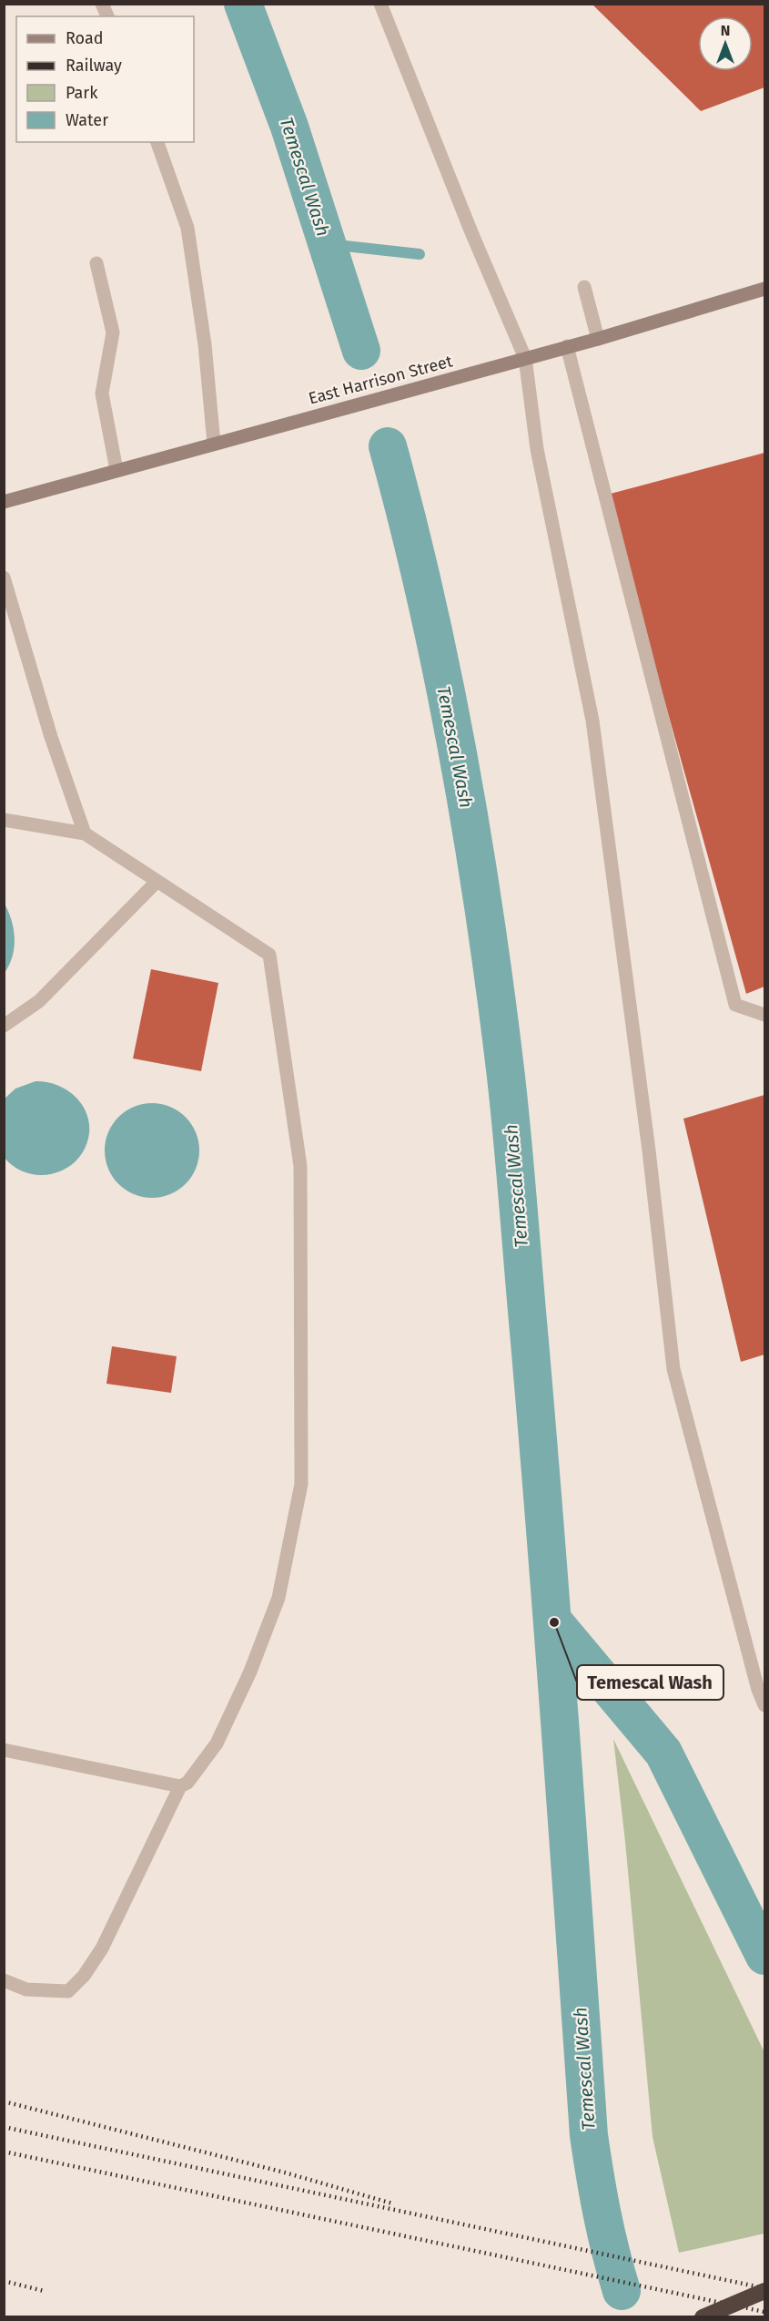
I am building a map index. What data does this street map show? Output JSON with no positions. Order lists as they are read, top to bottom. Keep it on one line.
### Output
{"streets":{"street":["East Harrison Street"]},"water":["Temescal Wash"],"places":["Temescal Wash"],"legend":["Road","Railway","Park","Water"],"north":"top"}
